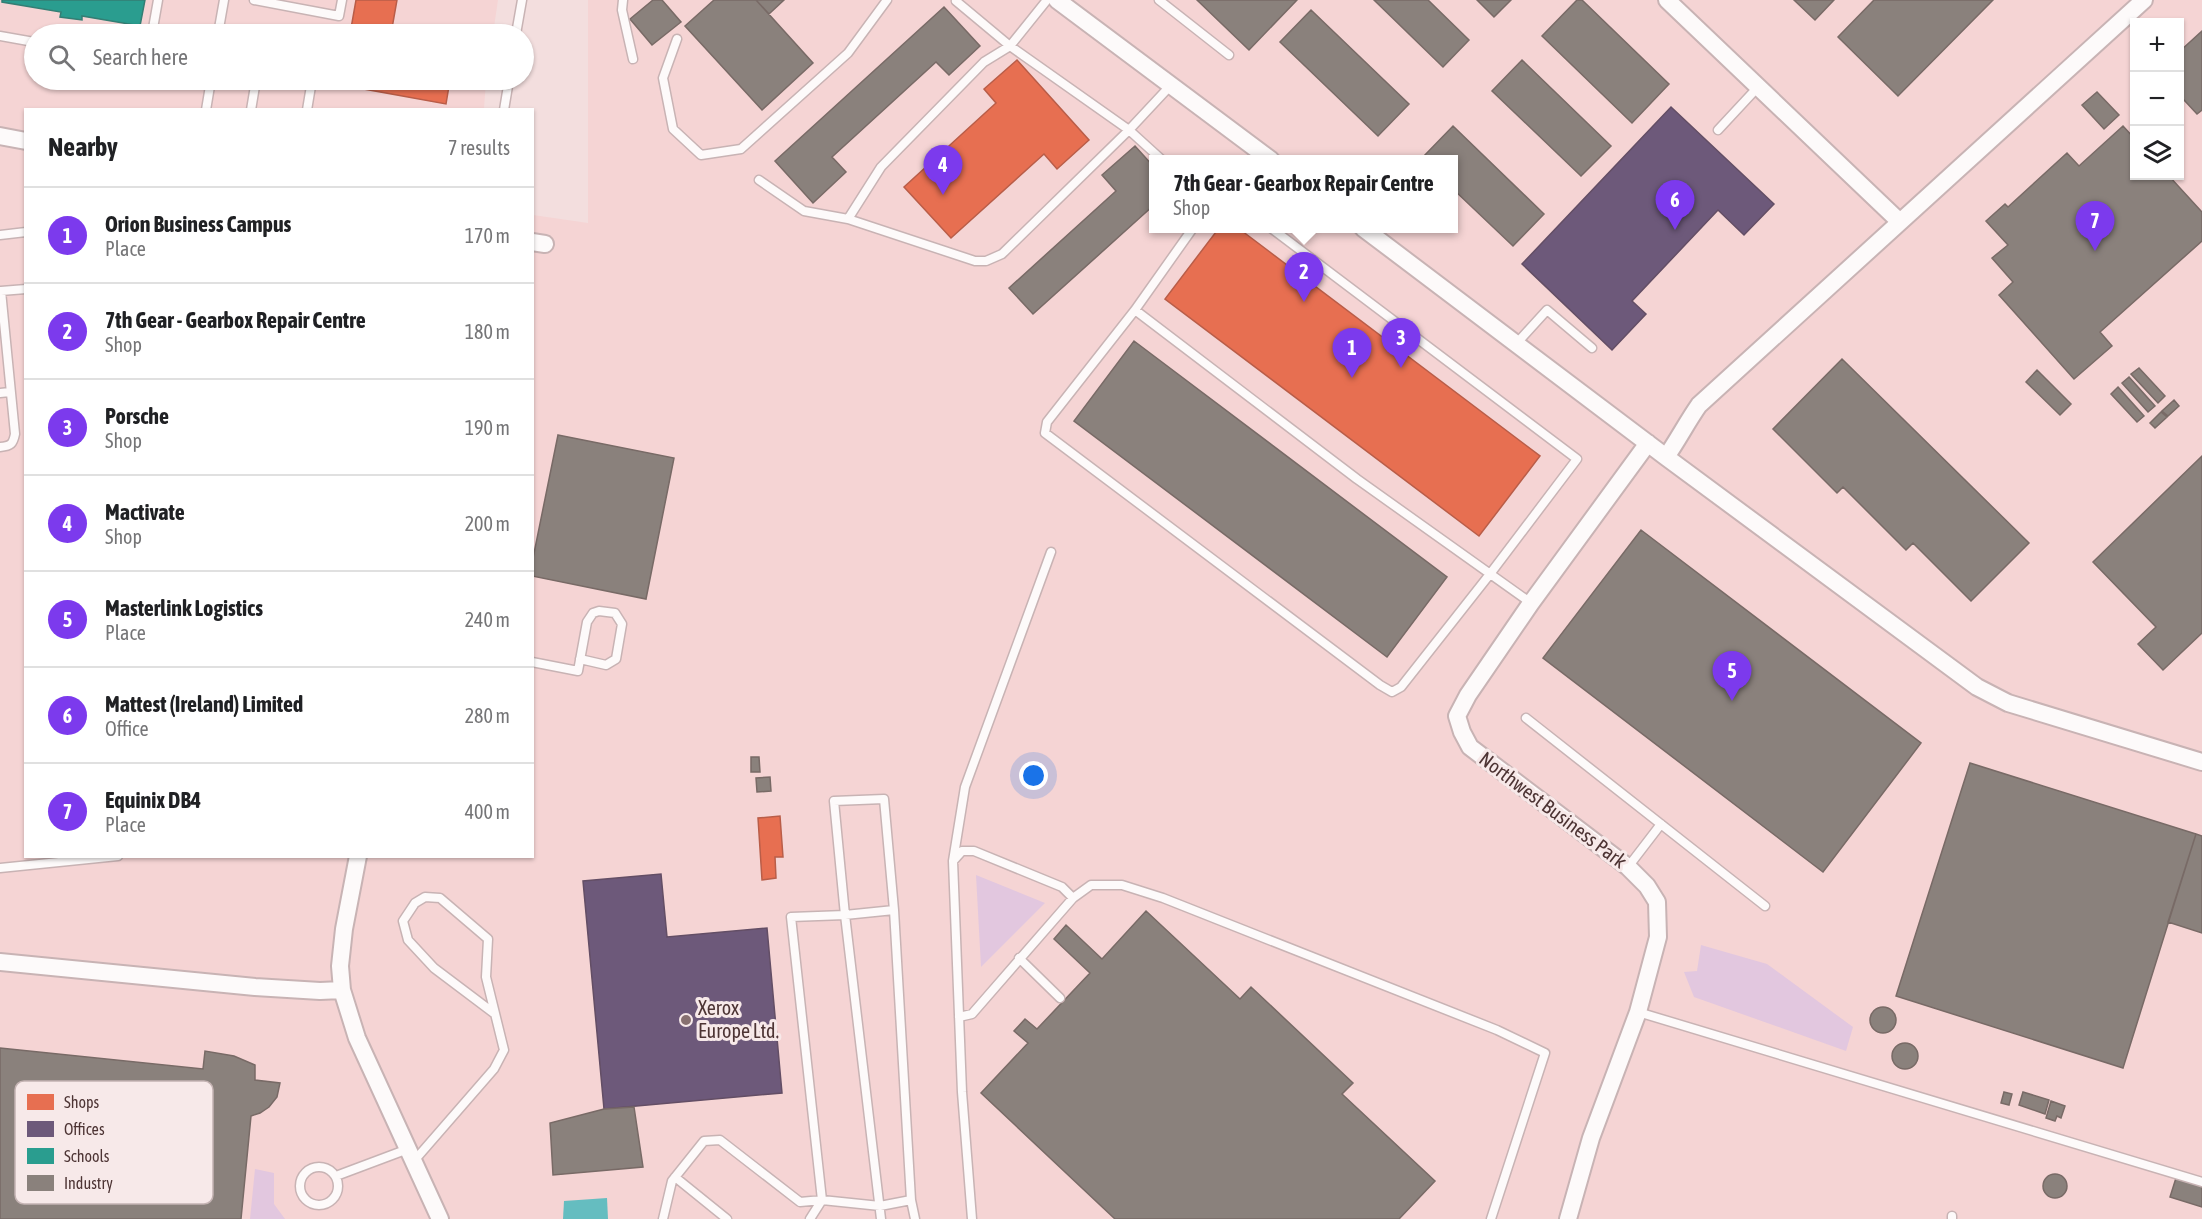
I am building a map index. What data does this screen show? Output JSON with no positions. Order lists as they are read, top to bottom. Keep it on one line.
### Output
{"streets":{"street":["Northwest Business Park"]},"places":["Xerox Europe Ltd."],"legend":["Shops","Offices","Schools","Industry"],"page":{"map_buttons":["+","−"],"search":"Search here","heading":["Nearby","7 results"],"pins":["4","6","7","2","3","1","5"],"popup":["7th Gear - Gearbox Repair Centre","Shop"],"list":[{"mark":"1","name":"Orion Business Campus","note":"Place","value":"170 m"},{"mark":"2","name":"7th Gear - Gearbox Repair Centre","note":"Shop","value":"180 m"},{"mark":"3","name":"Porsche","note":"Shop","value":"190 m"},{"mark":"4","name":"Mactivate","note":"Shop","value":"200 m"},{"mark":"5","name":"Masterlink Logistics","note":"Place","value":"240 m"},{"mark":"6","name":"Mattest (Ireland) Limited","note":"Office","value":"280 m"},{"mark":"7","name":"Equinix DB4","note":"Place","value":"400 m"}]}}
